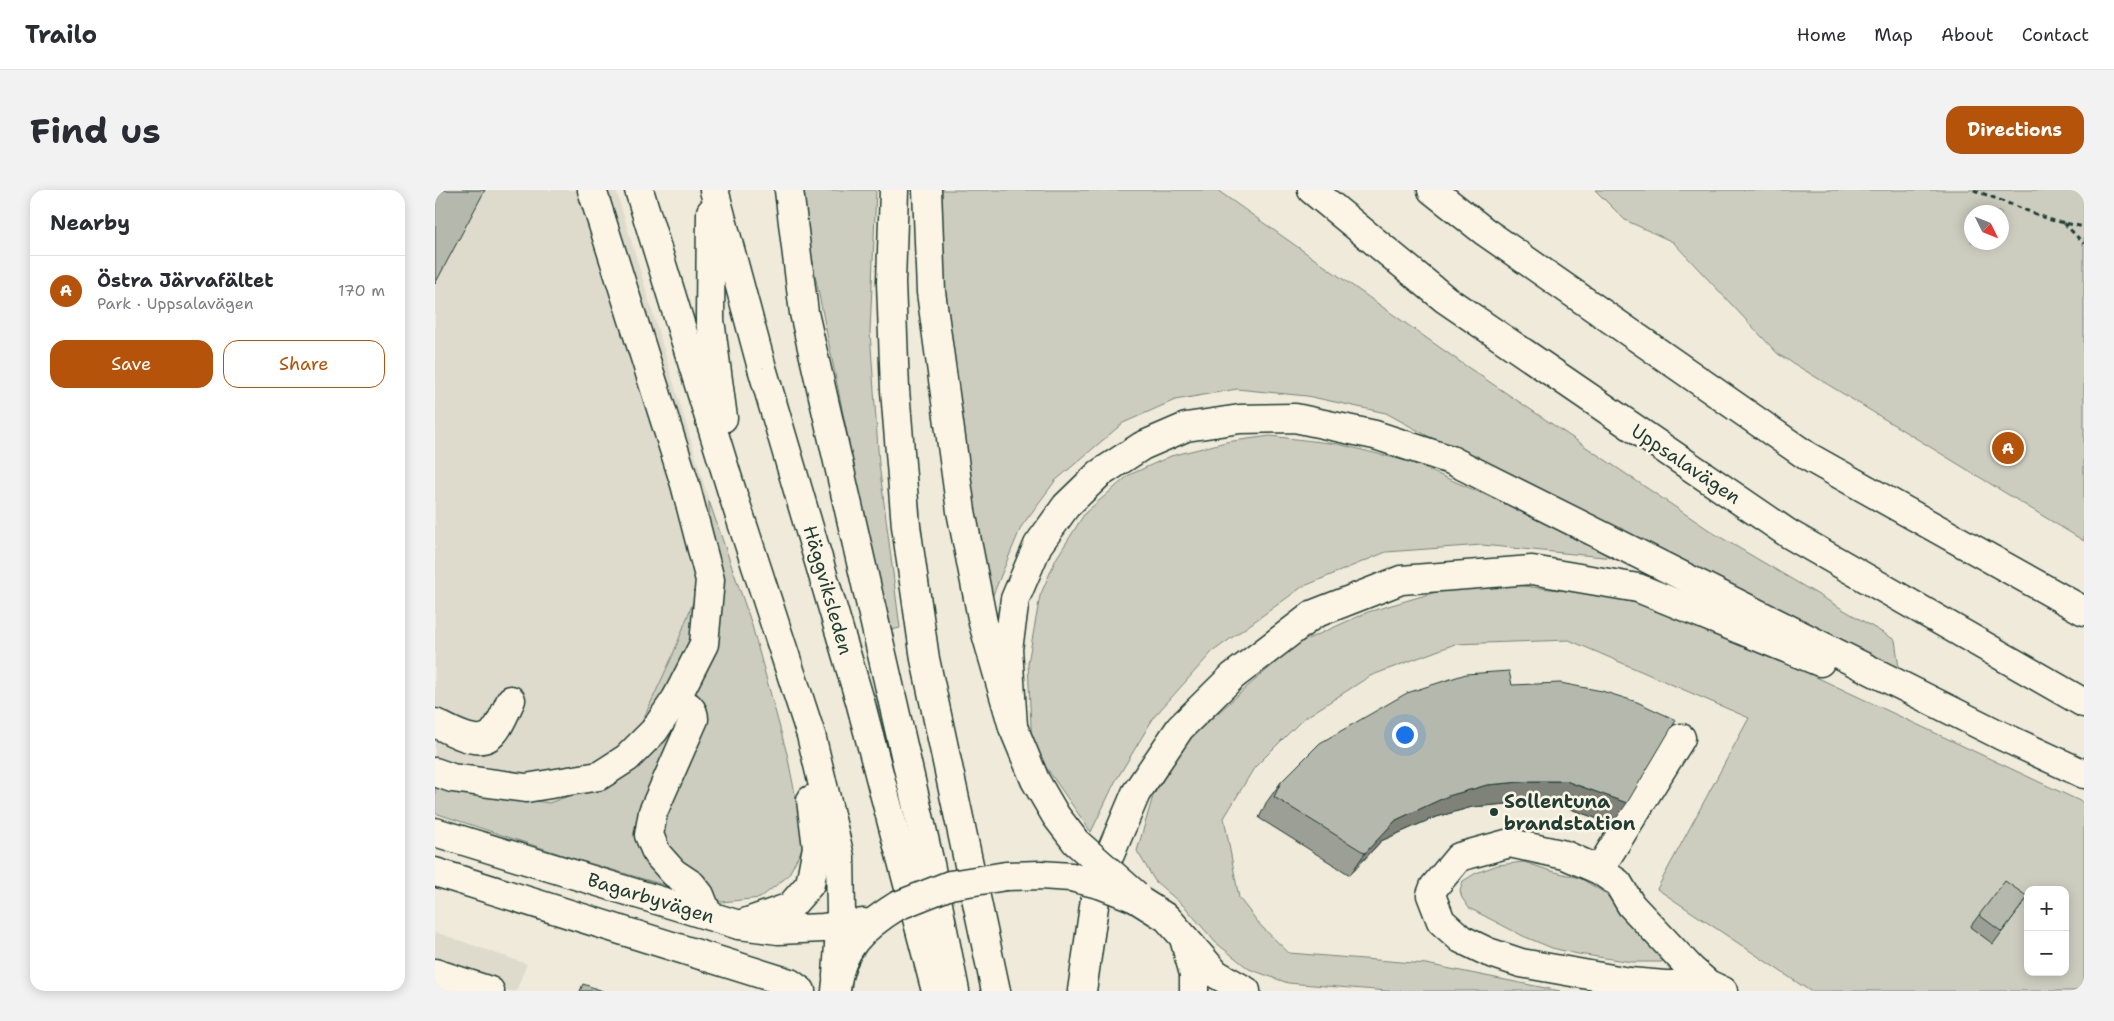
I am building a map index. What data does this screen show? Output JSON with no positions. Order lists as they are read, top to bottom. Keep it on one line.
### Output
{"streets":{"main road":["Uppsalavägen","Häggviksleden","Bagarbyvägen"]},"places":["Sollentuna brandstation"],"north":"bottom right","page":{"header":"Trailo","nav":["Home","Map","About","Contact"],"buttons":["Directions",["Save","Share"]],"title":"Find us","heading":"Nearby","list":[{"mark":"A","name":"Östra Järvafältet","note":"Park · Uppsalavägen","value":"170 m"}],"pins":"A","map_buttons":["+","−"]}}
